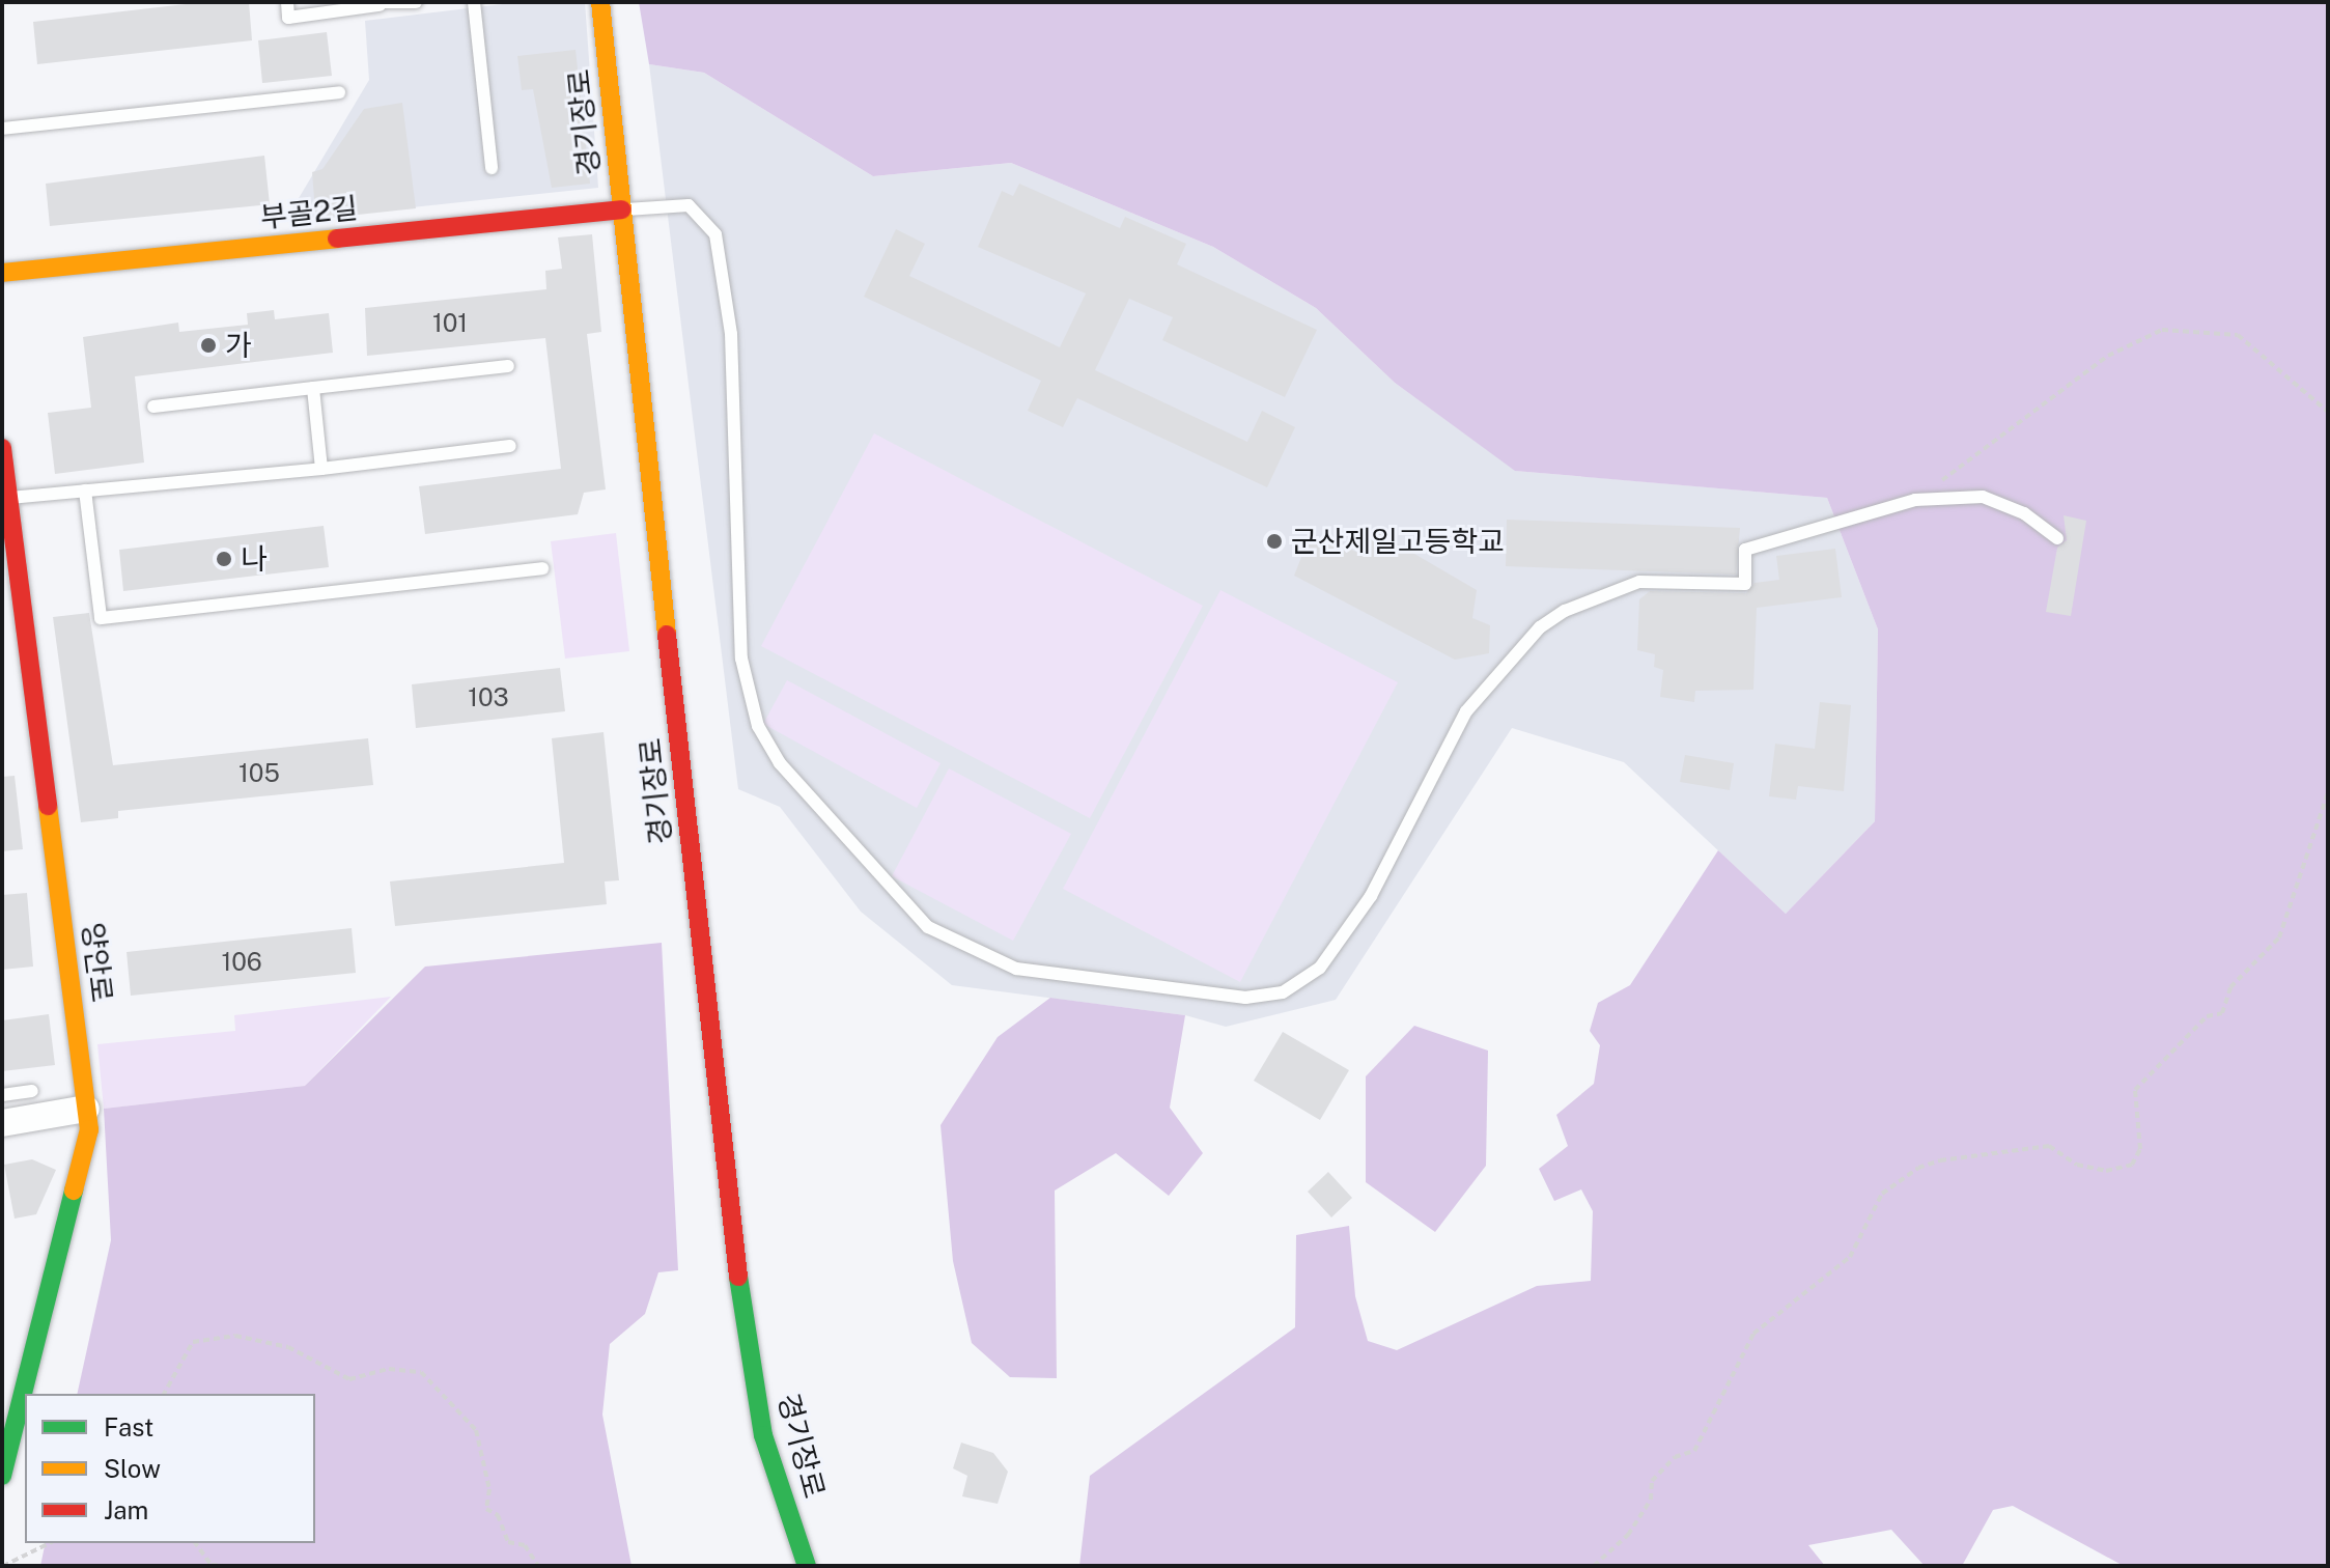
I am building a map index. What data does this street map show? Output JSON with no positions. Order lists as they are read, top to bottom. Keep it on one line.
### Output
{"streets":{"street":["경기장로","부골2길","양안로"]},"crossings":[["경기장로","부골2길"]],"places":["가","군산제일고등학교","나"],"house_numbers":["101","103","105","106"],"legend":["Fast","Slow","Jam"]}
